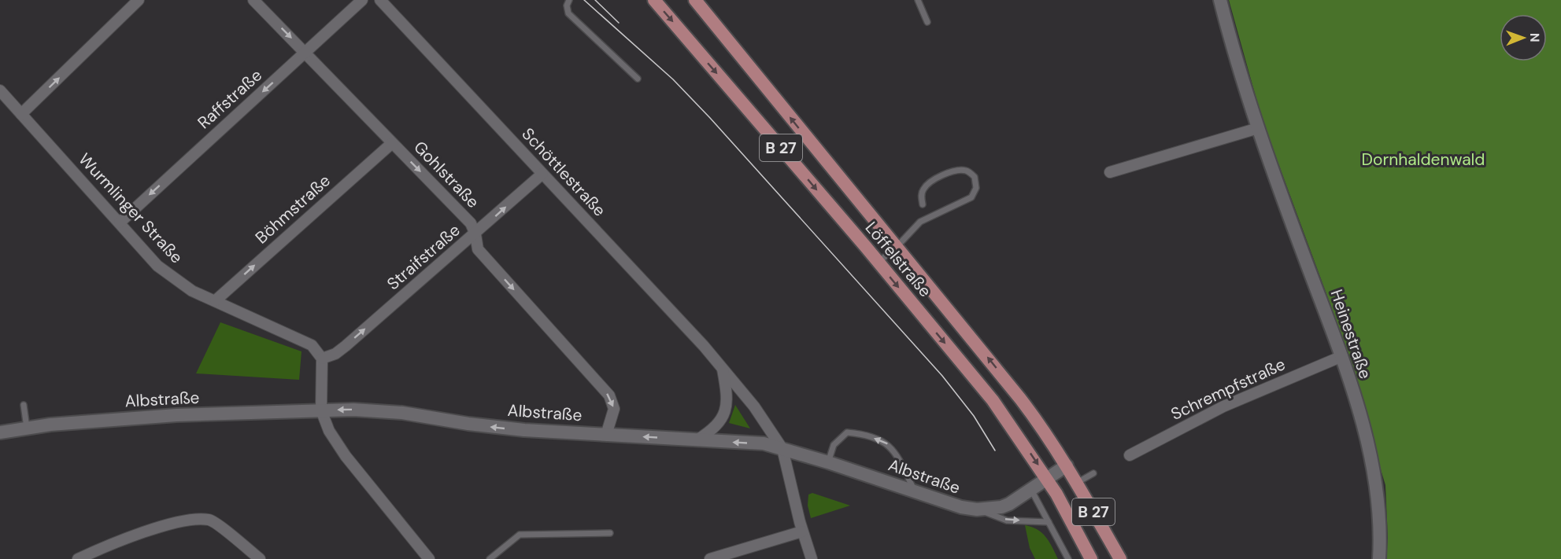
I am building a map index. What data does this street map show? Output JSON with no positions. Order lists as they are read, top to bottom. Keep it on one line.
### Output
{"streets":{"main road":["B 27","Löffelstraße"],"street":["Raffstraße","Schöttlestraße","Gohlstraße","Wurmlinger Straße","Böhmstraße","Straifstraße","Heinestraße","Schrempfstraße","Albstraße"]},"crossings":[["Raffstraße","Gohlstraße"],["Raffstraße","Wurmlinger Straße"],["Schöttlestraße","Straifstraße"],["Schöttlestraße","Albstraße"],["Gohlstraße","Böhmstraße"],["Gohlstraße","Straifstraße"],["Gohlstraße","Albstraße"],["Wurmlinger Straße","Böhmstraße"],["Wurmlinger Straße","Straifstraße"],["Löffelstraße","Albstraße"],["Heinestraße","Schrempfstraße"]],"one_way":["Raffstraße","Gohlstraße","Böhmstraße","Straifstraße","Albstraße"],"parks":["Dornhaldenwald"],"north":"right"}
